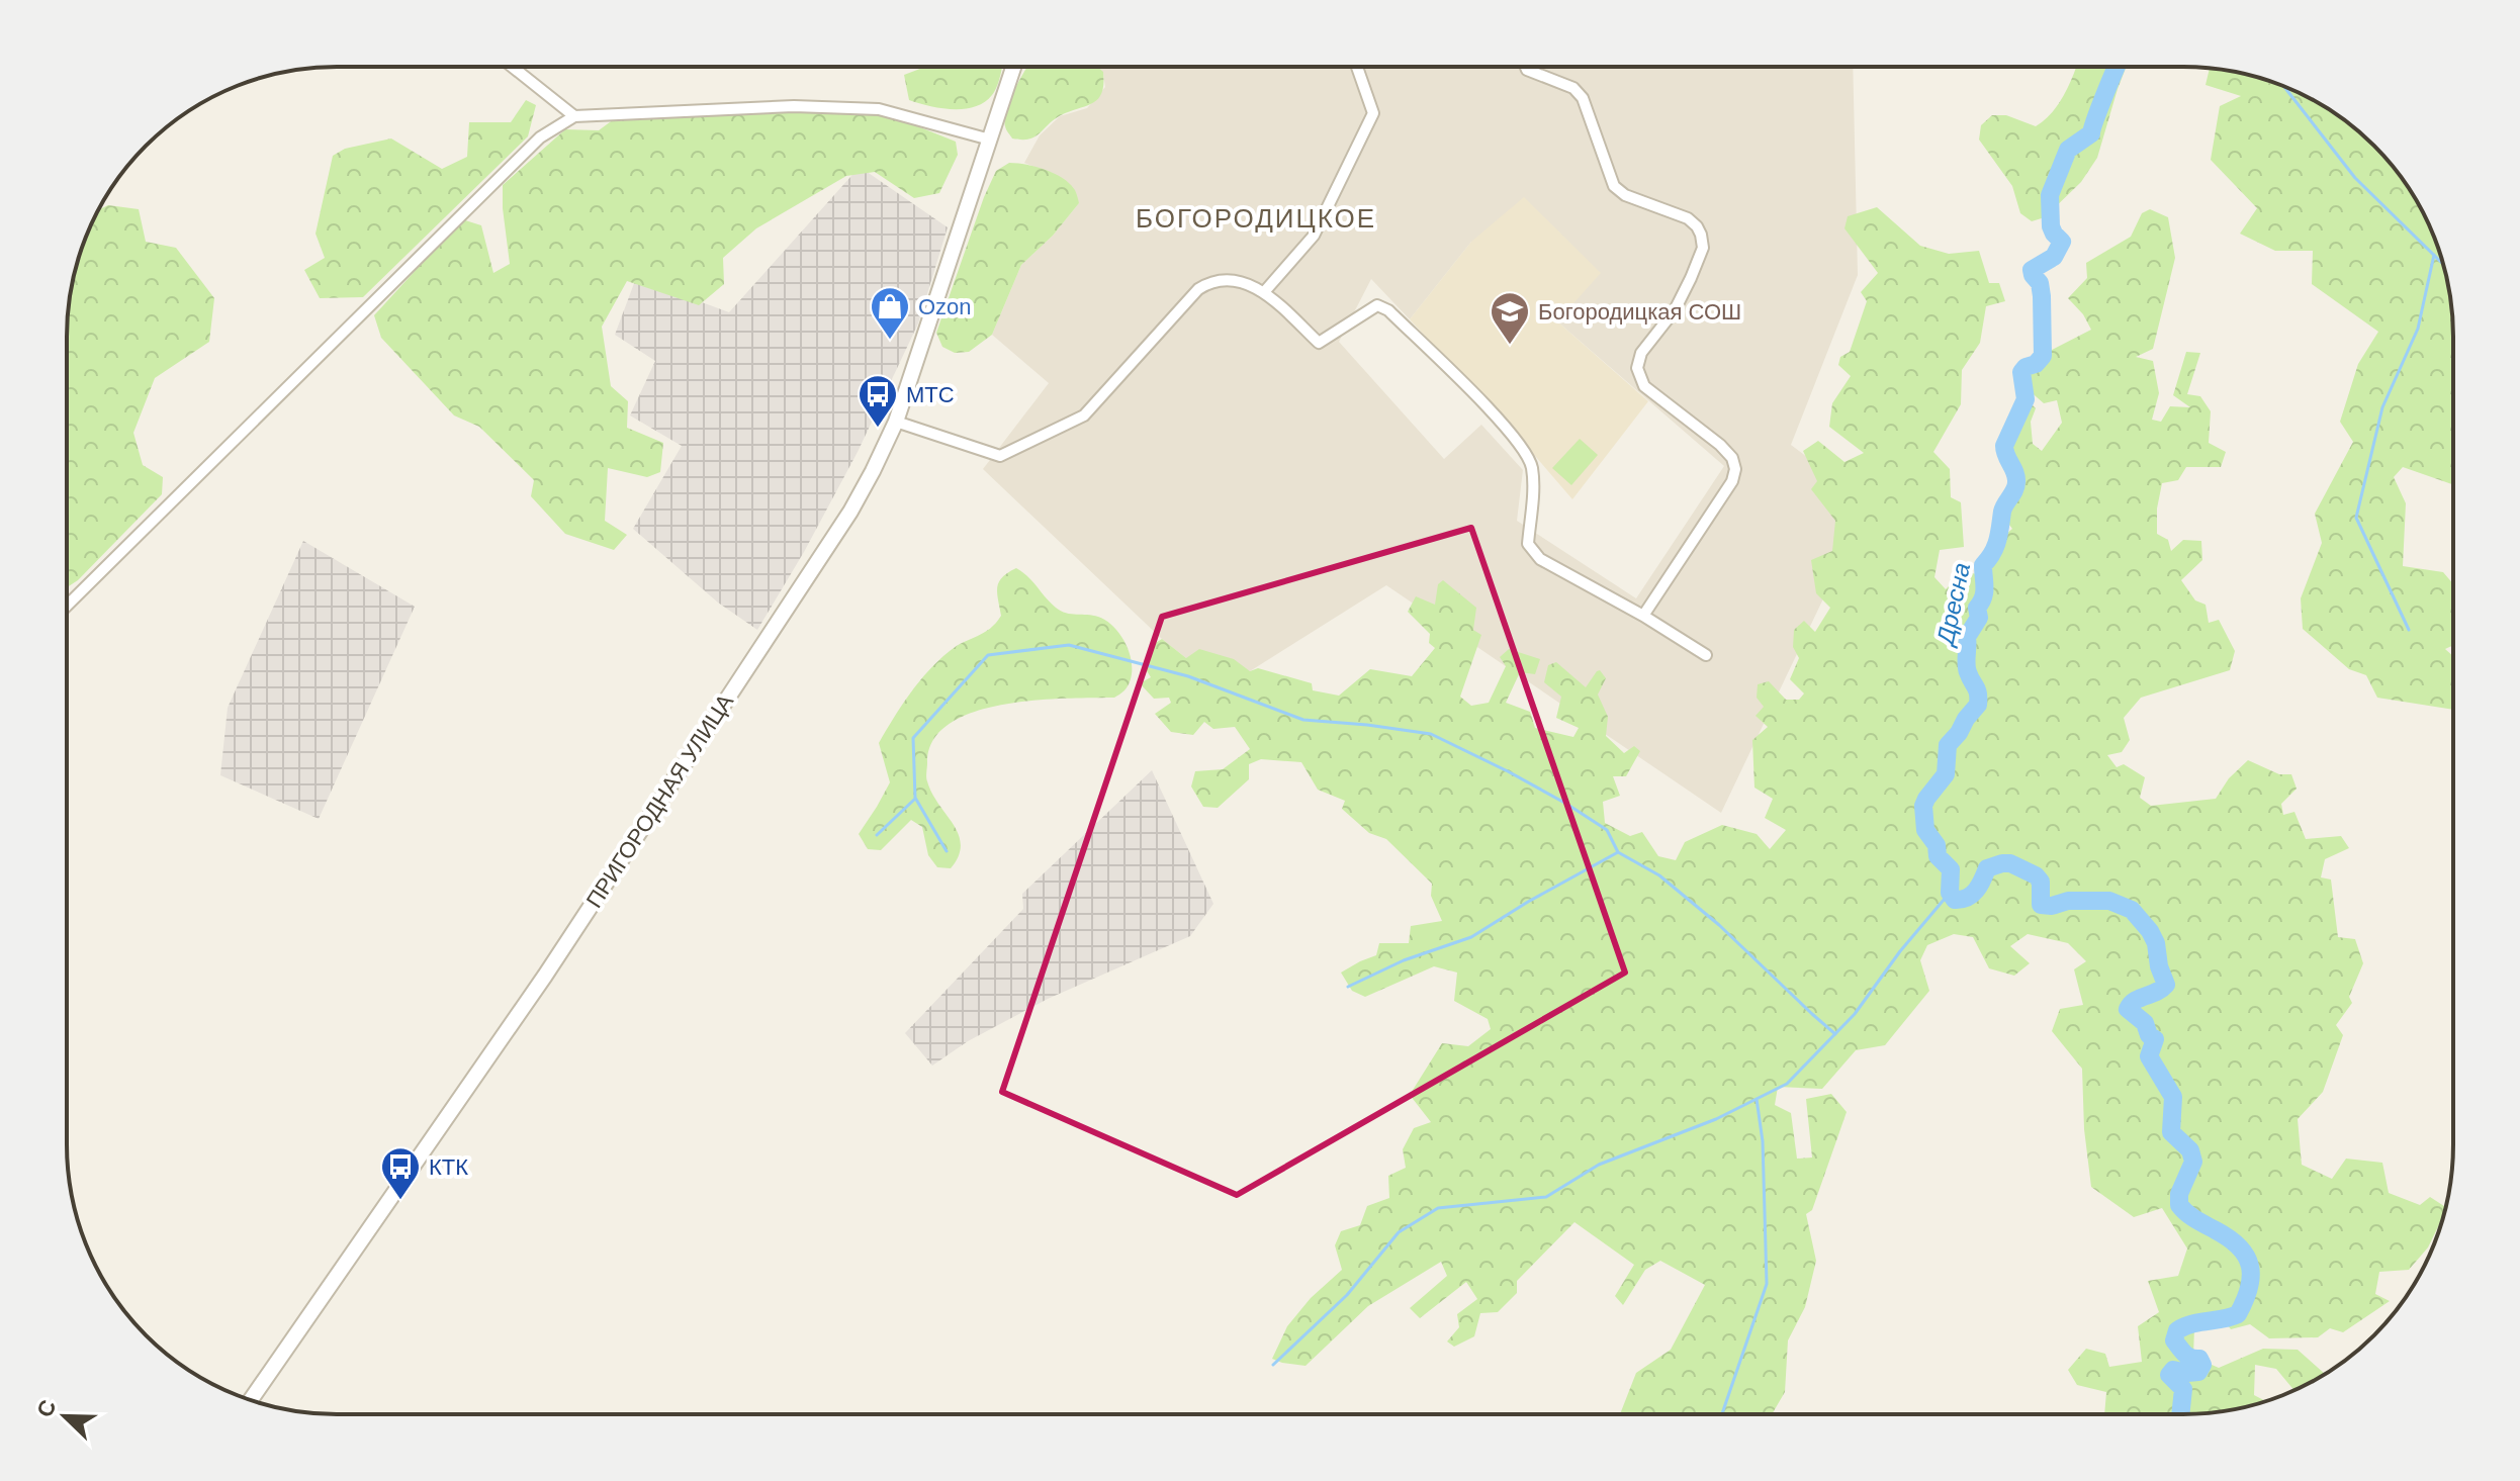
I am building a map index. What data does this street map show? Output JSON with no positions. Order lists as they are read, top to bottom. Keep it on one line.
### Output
{"streets":{"street":["ПРИГОРОДНАЯ УЛИЦА"]},"districts":["БОГОРОДИЦКОЕ"],"water":["Дресна"],"places":{"shop":["Ozon"],"school or university":["Богородицкая СОШ"],"bus stop":["МТС","КТК"]},"north":"top left"}
